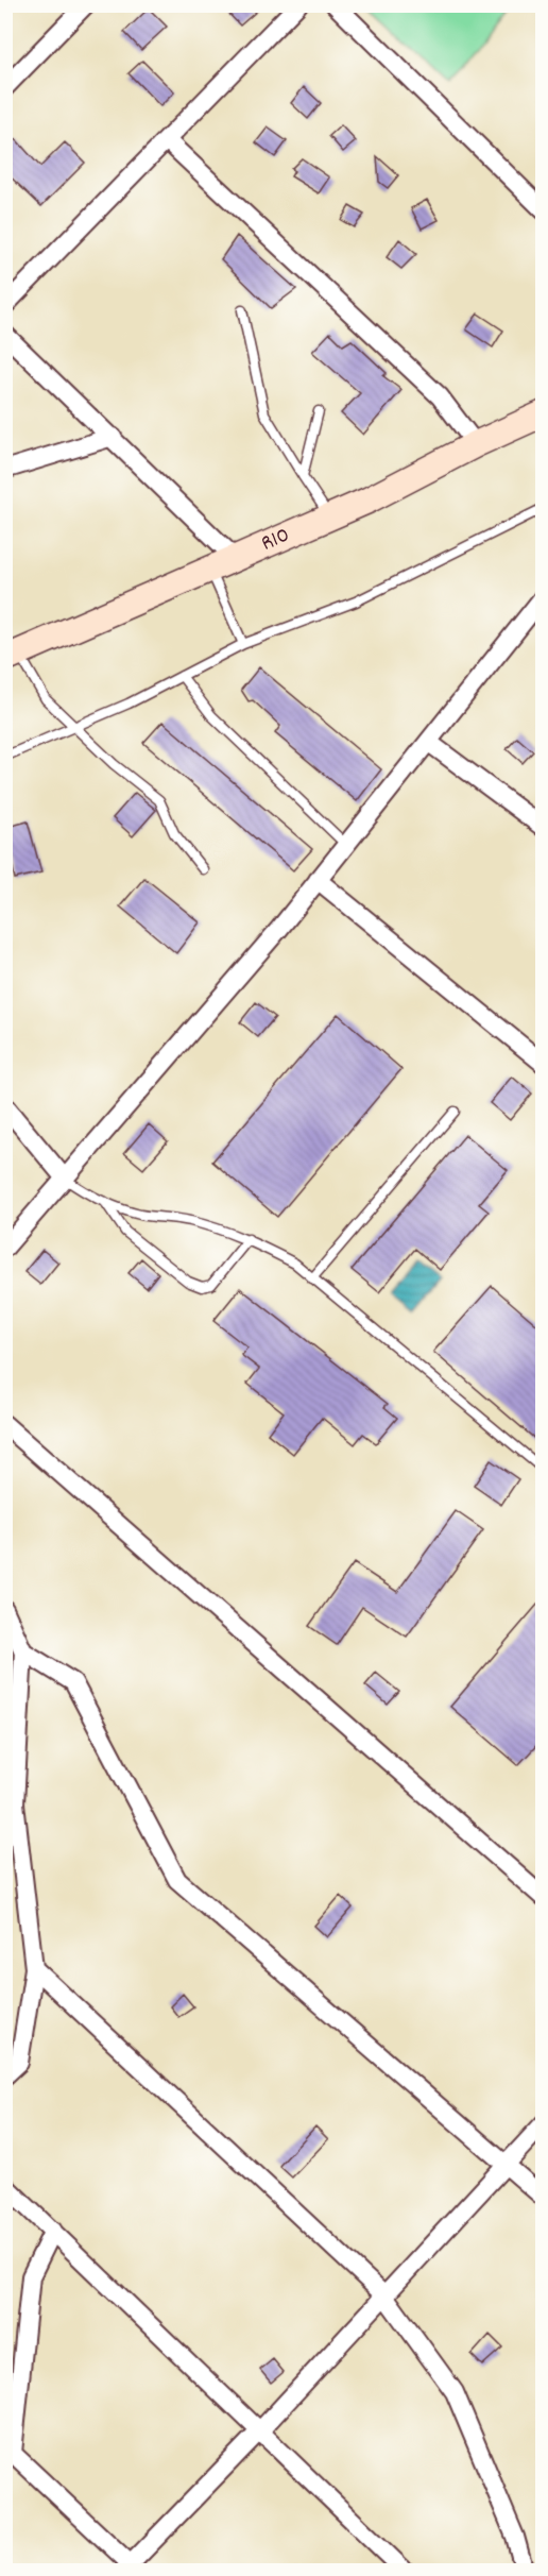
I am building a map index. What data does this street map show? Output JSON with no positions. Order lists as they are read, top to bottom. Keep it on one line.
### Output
{"streets":{"main road":["R10"]}}
